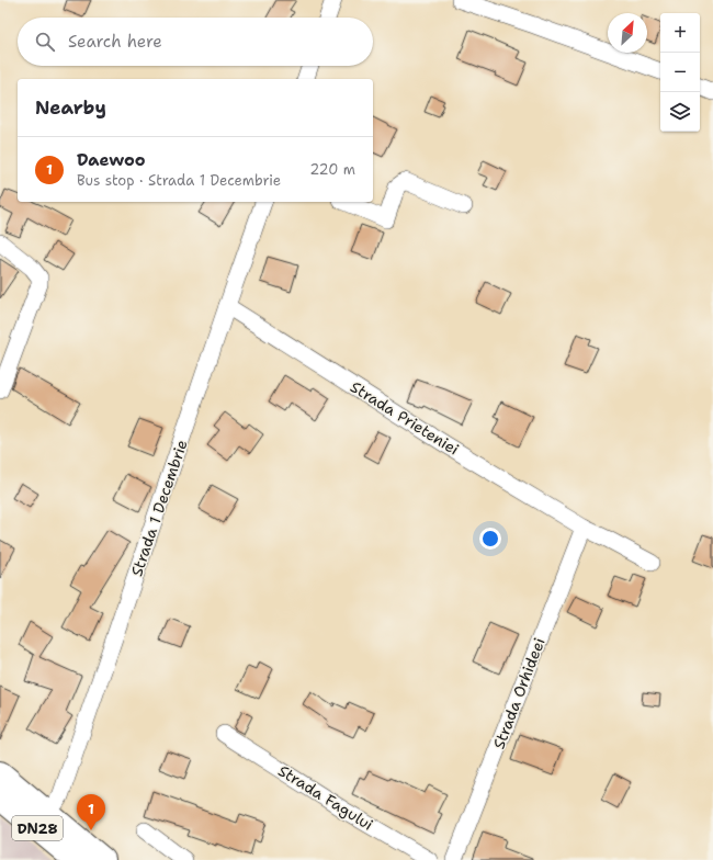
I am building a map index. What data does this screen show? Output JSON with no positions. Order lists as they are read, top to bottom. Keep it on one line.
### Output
{"streets":{"highway":["DN28"],"street":["Strada Prieteniei","Strada 1 Decembrie","Strada Orhideei","Strada Fagului"]},"crossings":[["Strada Prieteniei","Strada 1 Decembrie"],["Strada Prieteniei","Strada Orhideei"],["Strada 1 Decembrie","DN28"]],"north":"top right","page":{"map_buttons":["+","−"],"search":"Search here","heading":"Nearby","list":[{"mark":"1","name":"Daewoo","note":"Bus stop · Strada 1 Decembrie","value":"220 m"}],"pins":"1"}}
